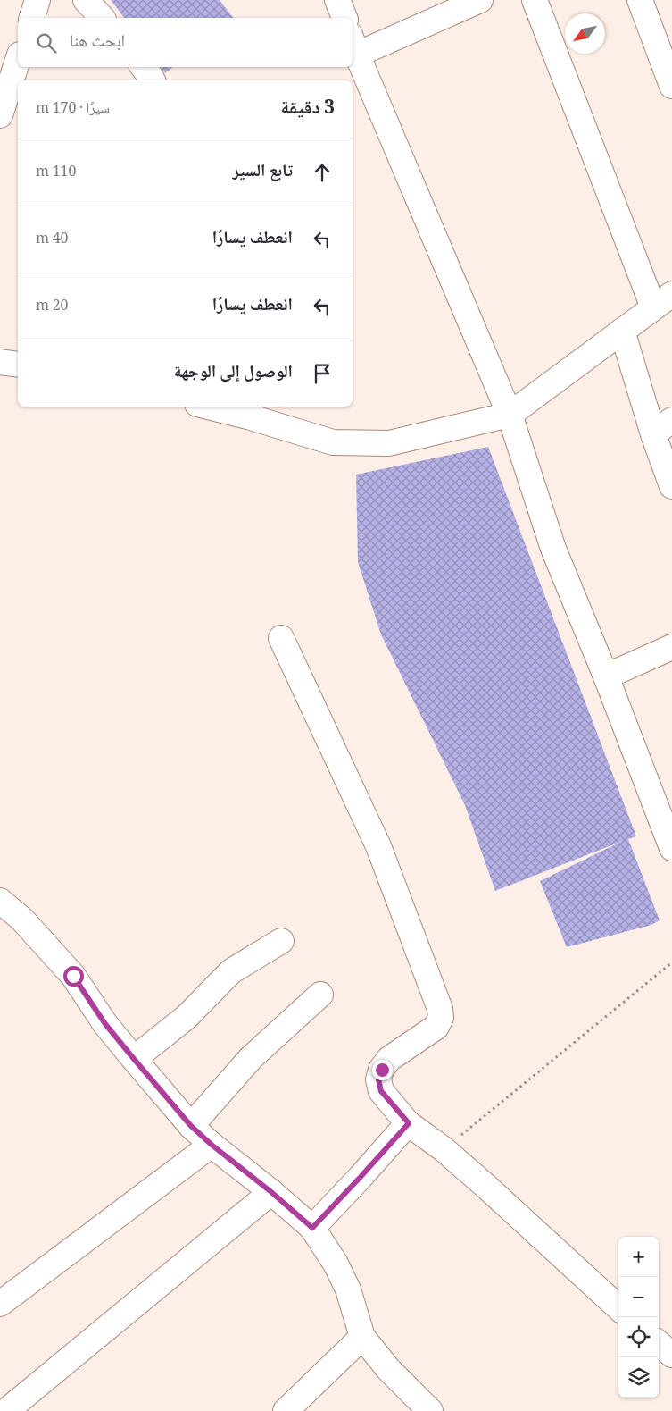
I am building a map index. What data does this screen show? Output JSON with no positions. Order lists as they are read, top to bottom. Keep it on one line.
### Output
{"north":"bottom left","page":{"search":"ابحث هنا","heading":["3 دقيقة","سيرًا · 170 m"],"list":[["تابع السير","110 m"],["انعطف يسارًا","40 m"],["انعطف يسارًا","20 m"],"الوصول إلى الوجهة"],"map_buttons":["+","−"]}}
